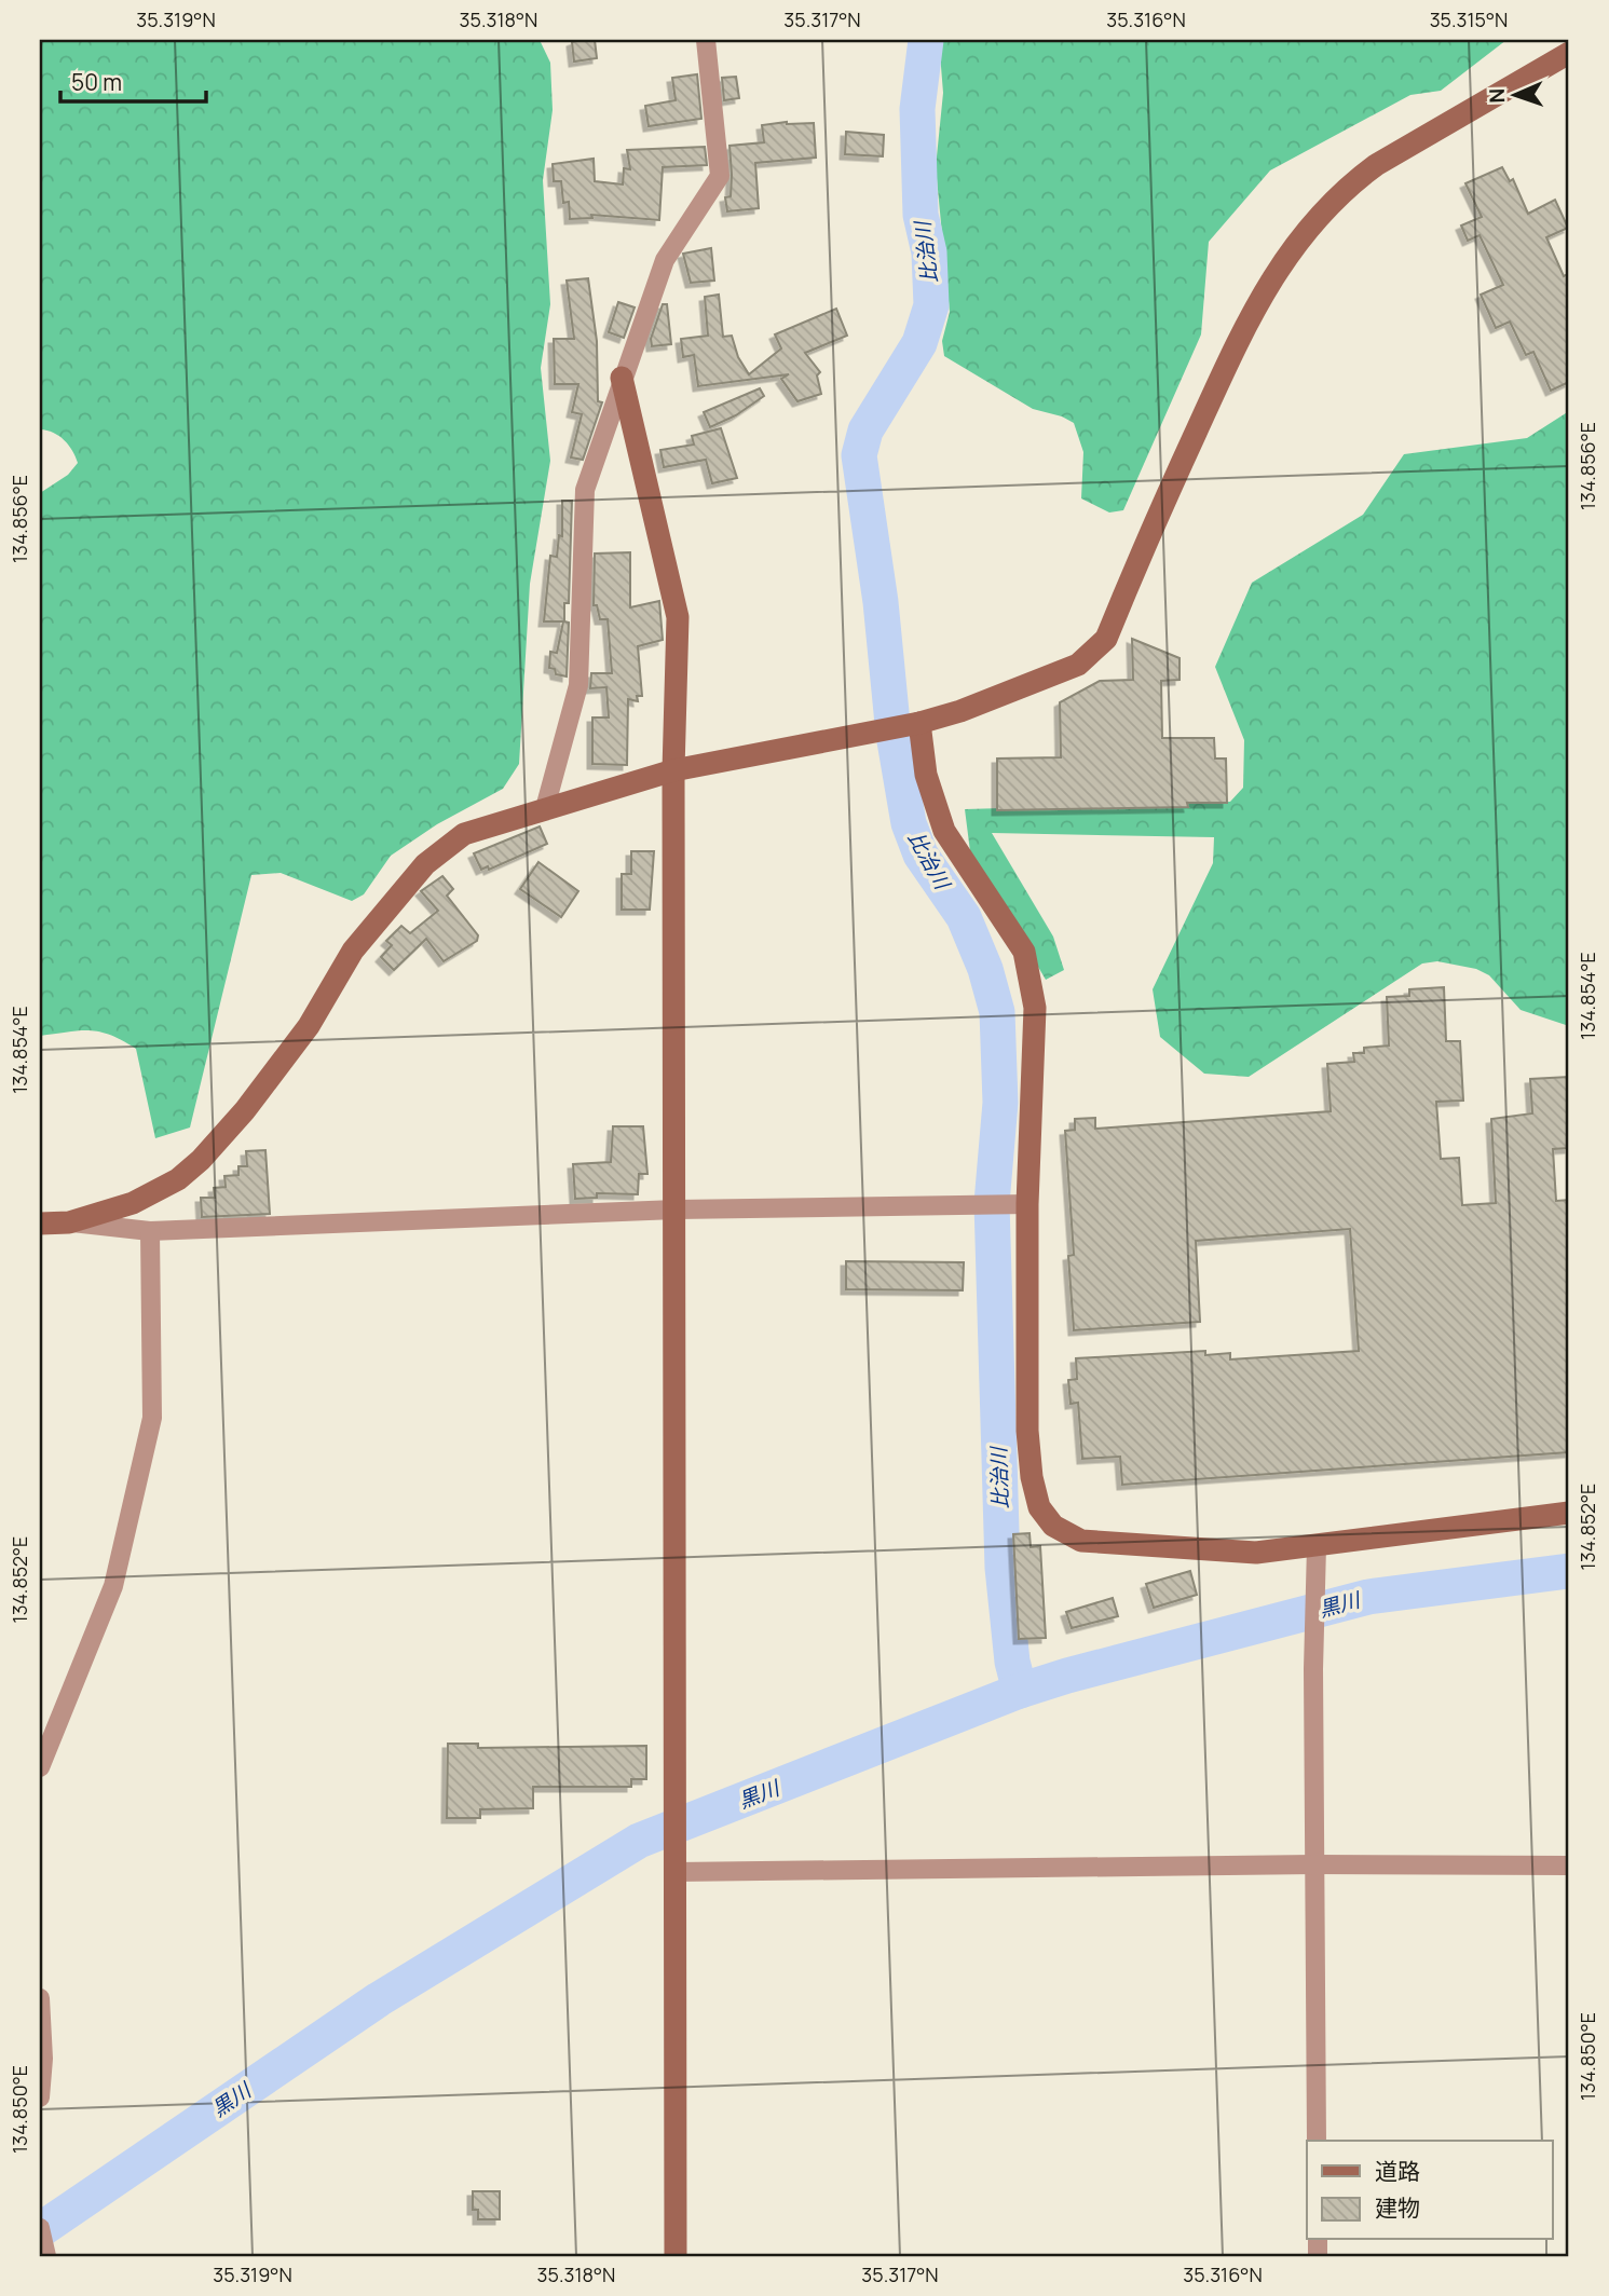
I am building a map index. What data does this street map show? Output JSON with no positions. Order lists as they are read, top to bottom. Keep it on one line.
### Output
{"water":["比治川","黒川"],"legend":["道路","建物"],"scale_bar":"50 m","north":"left","coordinates":["35.319°N","35.318°N","35.317°N","35.316°N","35.315°N","134.856°E","134.854°E","134.852°E","134.850°E"]}
